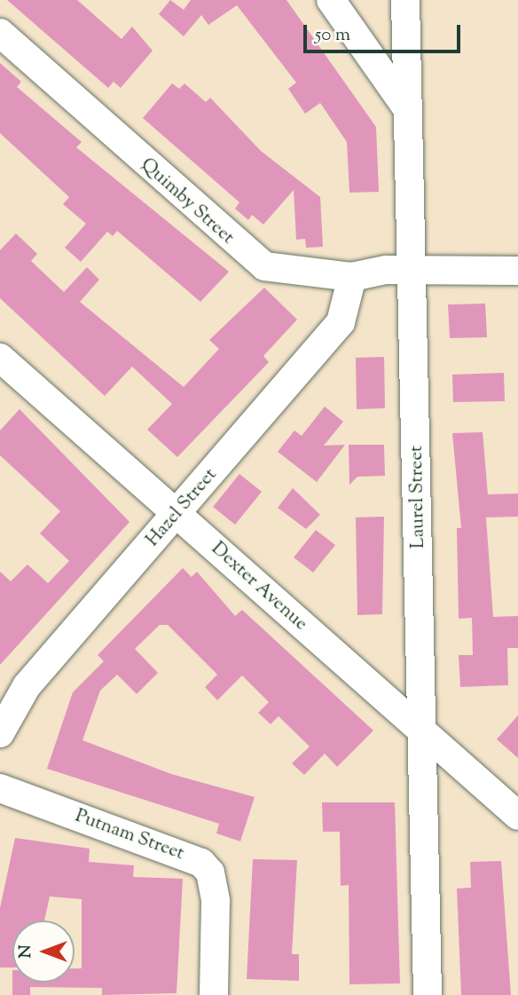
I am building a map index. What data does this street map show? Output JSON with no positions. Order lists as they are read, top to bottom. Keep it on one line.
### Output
{"streets":{"street":["Quimby Street","Laurel Street","Hazel Street","Dexter Avenue","Putnam Street"]},"crossings":[["Quimby Street","Laurel Street"],["Quimby Street","Hazel Street"],["Laurel Street","Dexter Avenue"],["Hazel Street","Dexter Avenue"]],"scale_bar":"50 m","north":"left"}
